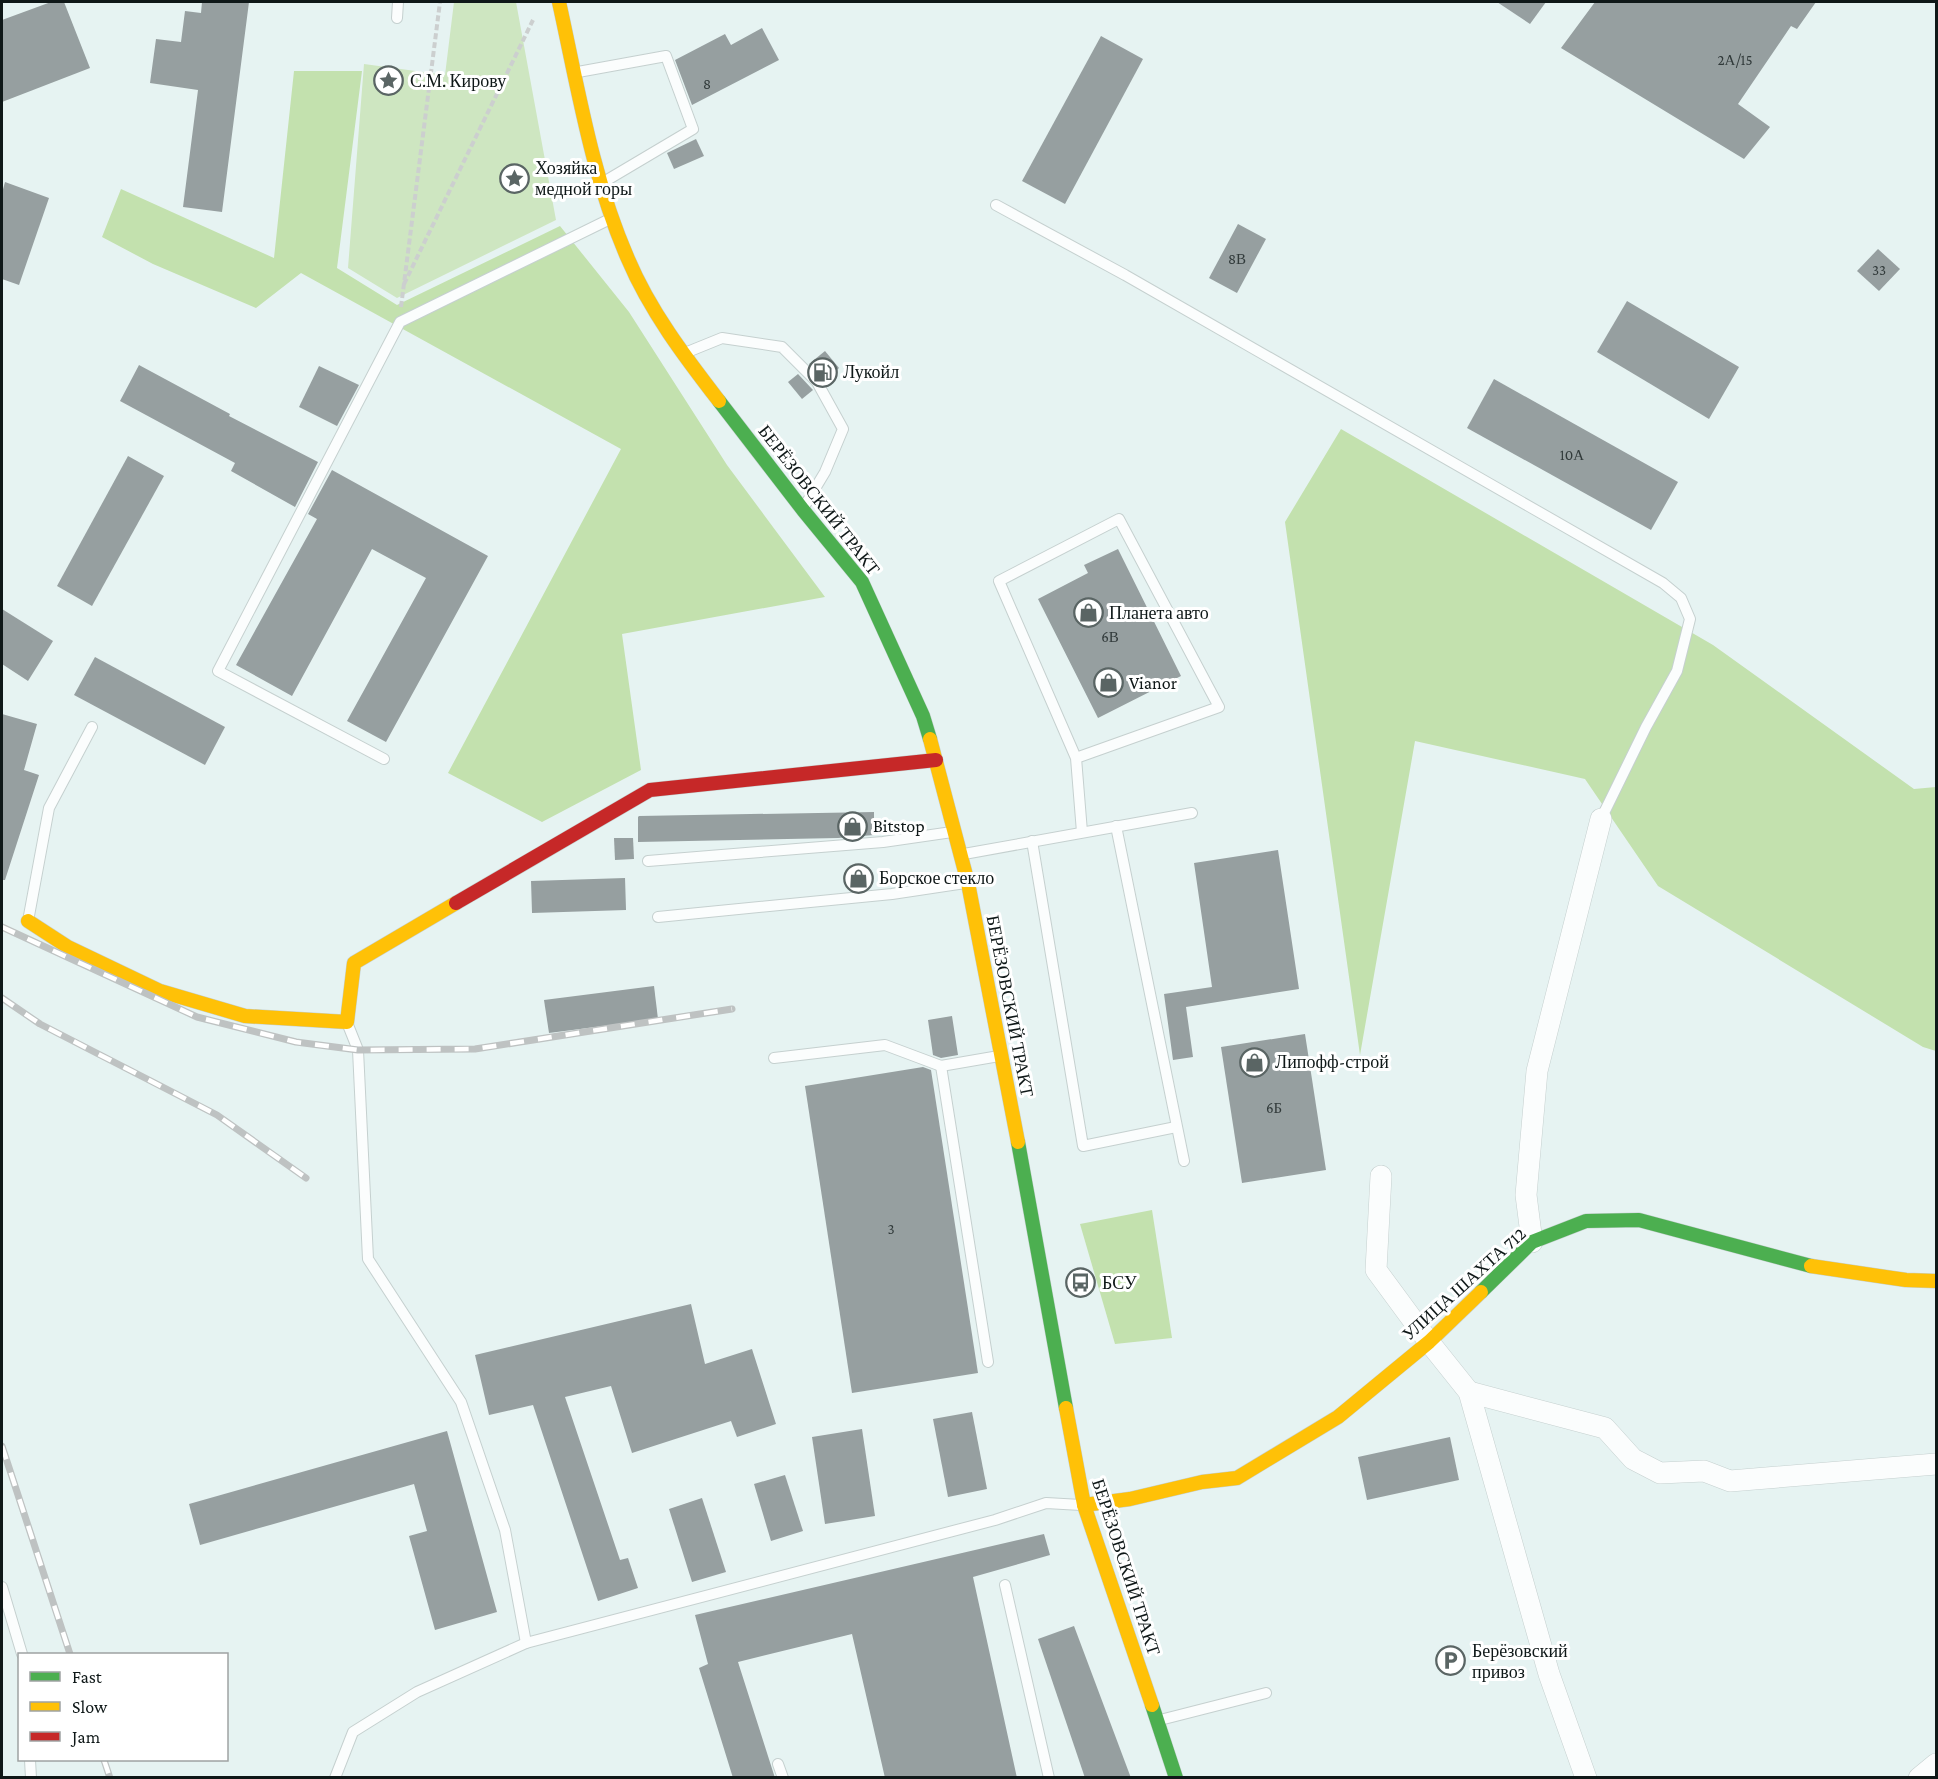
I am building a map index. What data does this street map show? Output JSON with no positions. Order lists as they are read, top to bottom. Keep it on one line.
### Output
{"streets":{"street":["БЕРЁЗОВСКИЙ ТРАКТ","УЛИЦА ШАХТА 712"]},"crossings":[["БЕРЁЗОВСКИЙ ТРАКТ","УЛИЦА ШАХТА 712"]],"places":{"place":["С.М. Кирову","Хозяйка медной горы"],"fuel station":["Лукойл"],"shop":["Планета авто","Vianor","Bitstop","Борское стекло","Липофф-строй"],"bus stop":["БСУ"],"parking":["Берёзовский привоз"]},"house_numbers":["2А/15","8","8В","33","10А","6В","6Б","3"],"legend":["Fast","Slow","Jam"]}
